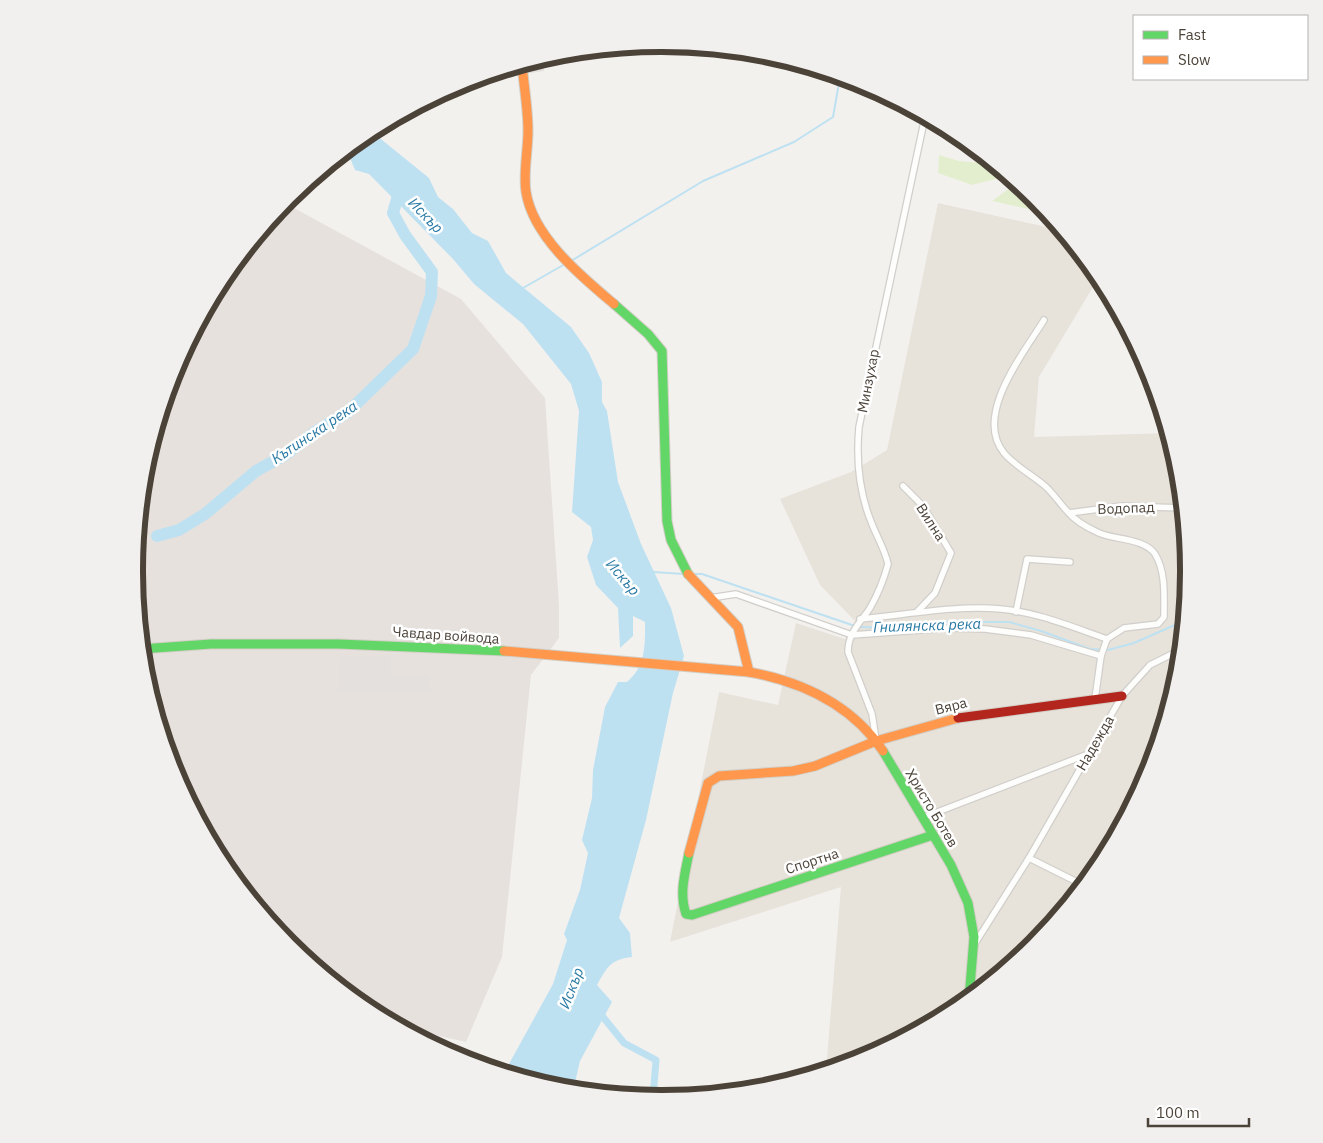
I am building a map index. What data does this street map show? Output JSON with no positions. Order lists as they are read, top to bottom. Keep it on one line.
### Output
{"streets":{"street":["Минзухар","Водопад","Вилна","Чавдар войвода","Вяра","Надежда","Христо Ботев","Спортна"]},"crossings":[["Минзухар","Христо Ботев"],["Чавдар войвода","Вяра"],["Чавдар войвода","Христо Ботев"],["Вяра","Надежда"],["Вяра","Христо Ботев"],["Вяра","Спортна"],["Надежда","Христо Ботев"],["Христо Ботев","Спортна"]],"water":["Искър","Кътинска река","Гнилянска река"],"legend":["Fast","Slow"],"scale_bar":"100 m"}
